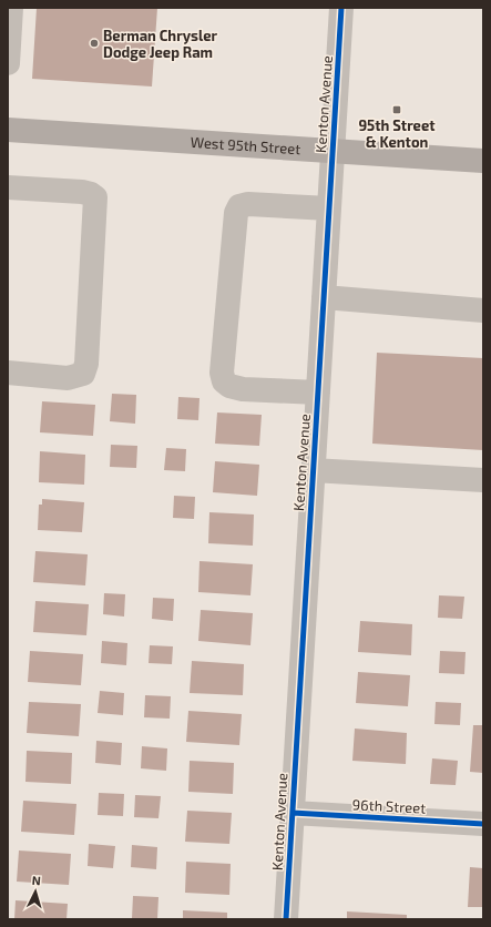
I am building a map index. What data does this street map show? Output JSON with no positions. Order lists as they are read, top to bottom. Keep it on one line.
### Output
{"streets":{"main road":["West 95th Street"],"street":["Kenton Avenue","96th Street"]},"crossings":[["Kenton Avenue","West 95th Street"],["Kenton Avenue","96th Street"]],"places":{"other":["Berman Chrysler Dodge Jeep Ram"],"transit":["95th Street & Kenton"]},"north":"top"}
